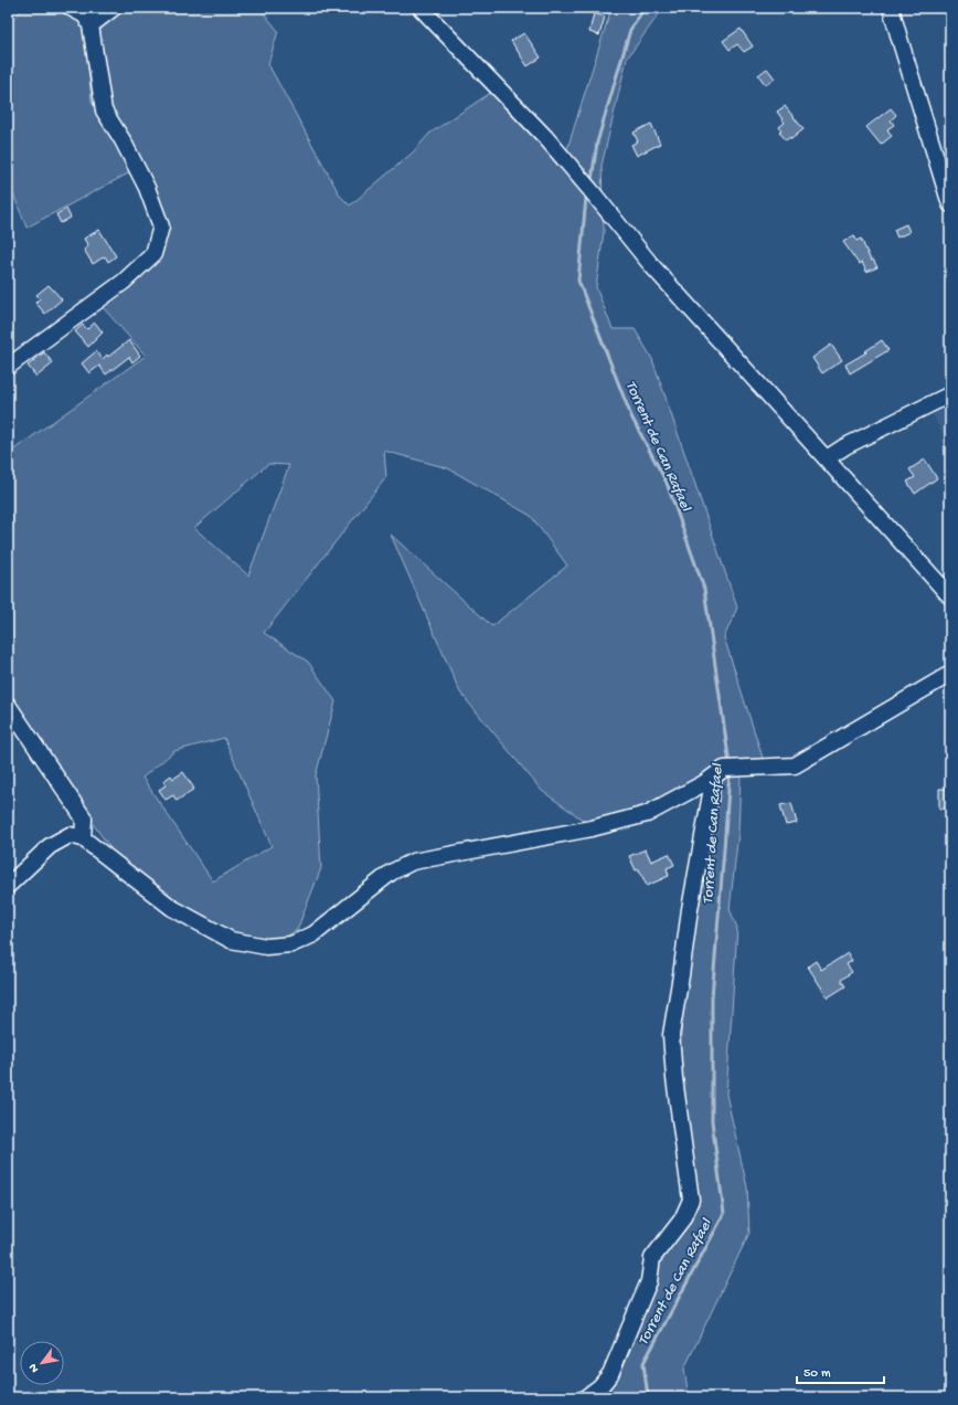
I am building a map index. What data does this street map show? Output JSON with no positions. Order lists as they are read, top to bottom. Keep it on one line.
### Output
{"water":["Torrent de Can Rafael"],"scale_bar":"50 m","north":"bottom left"}
